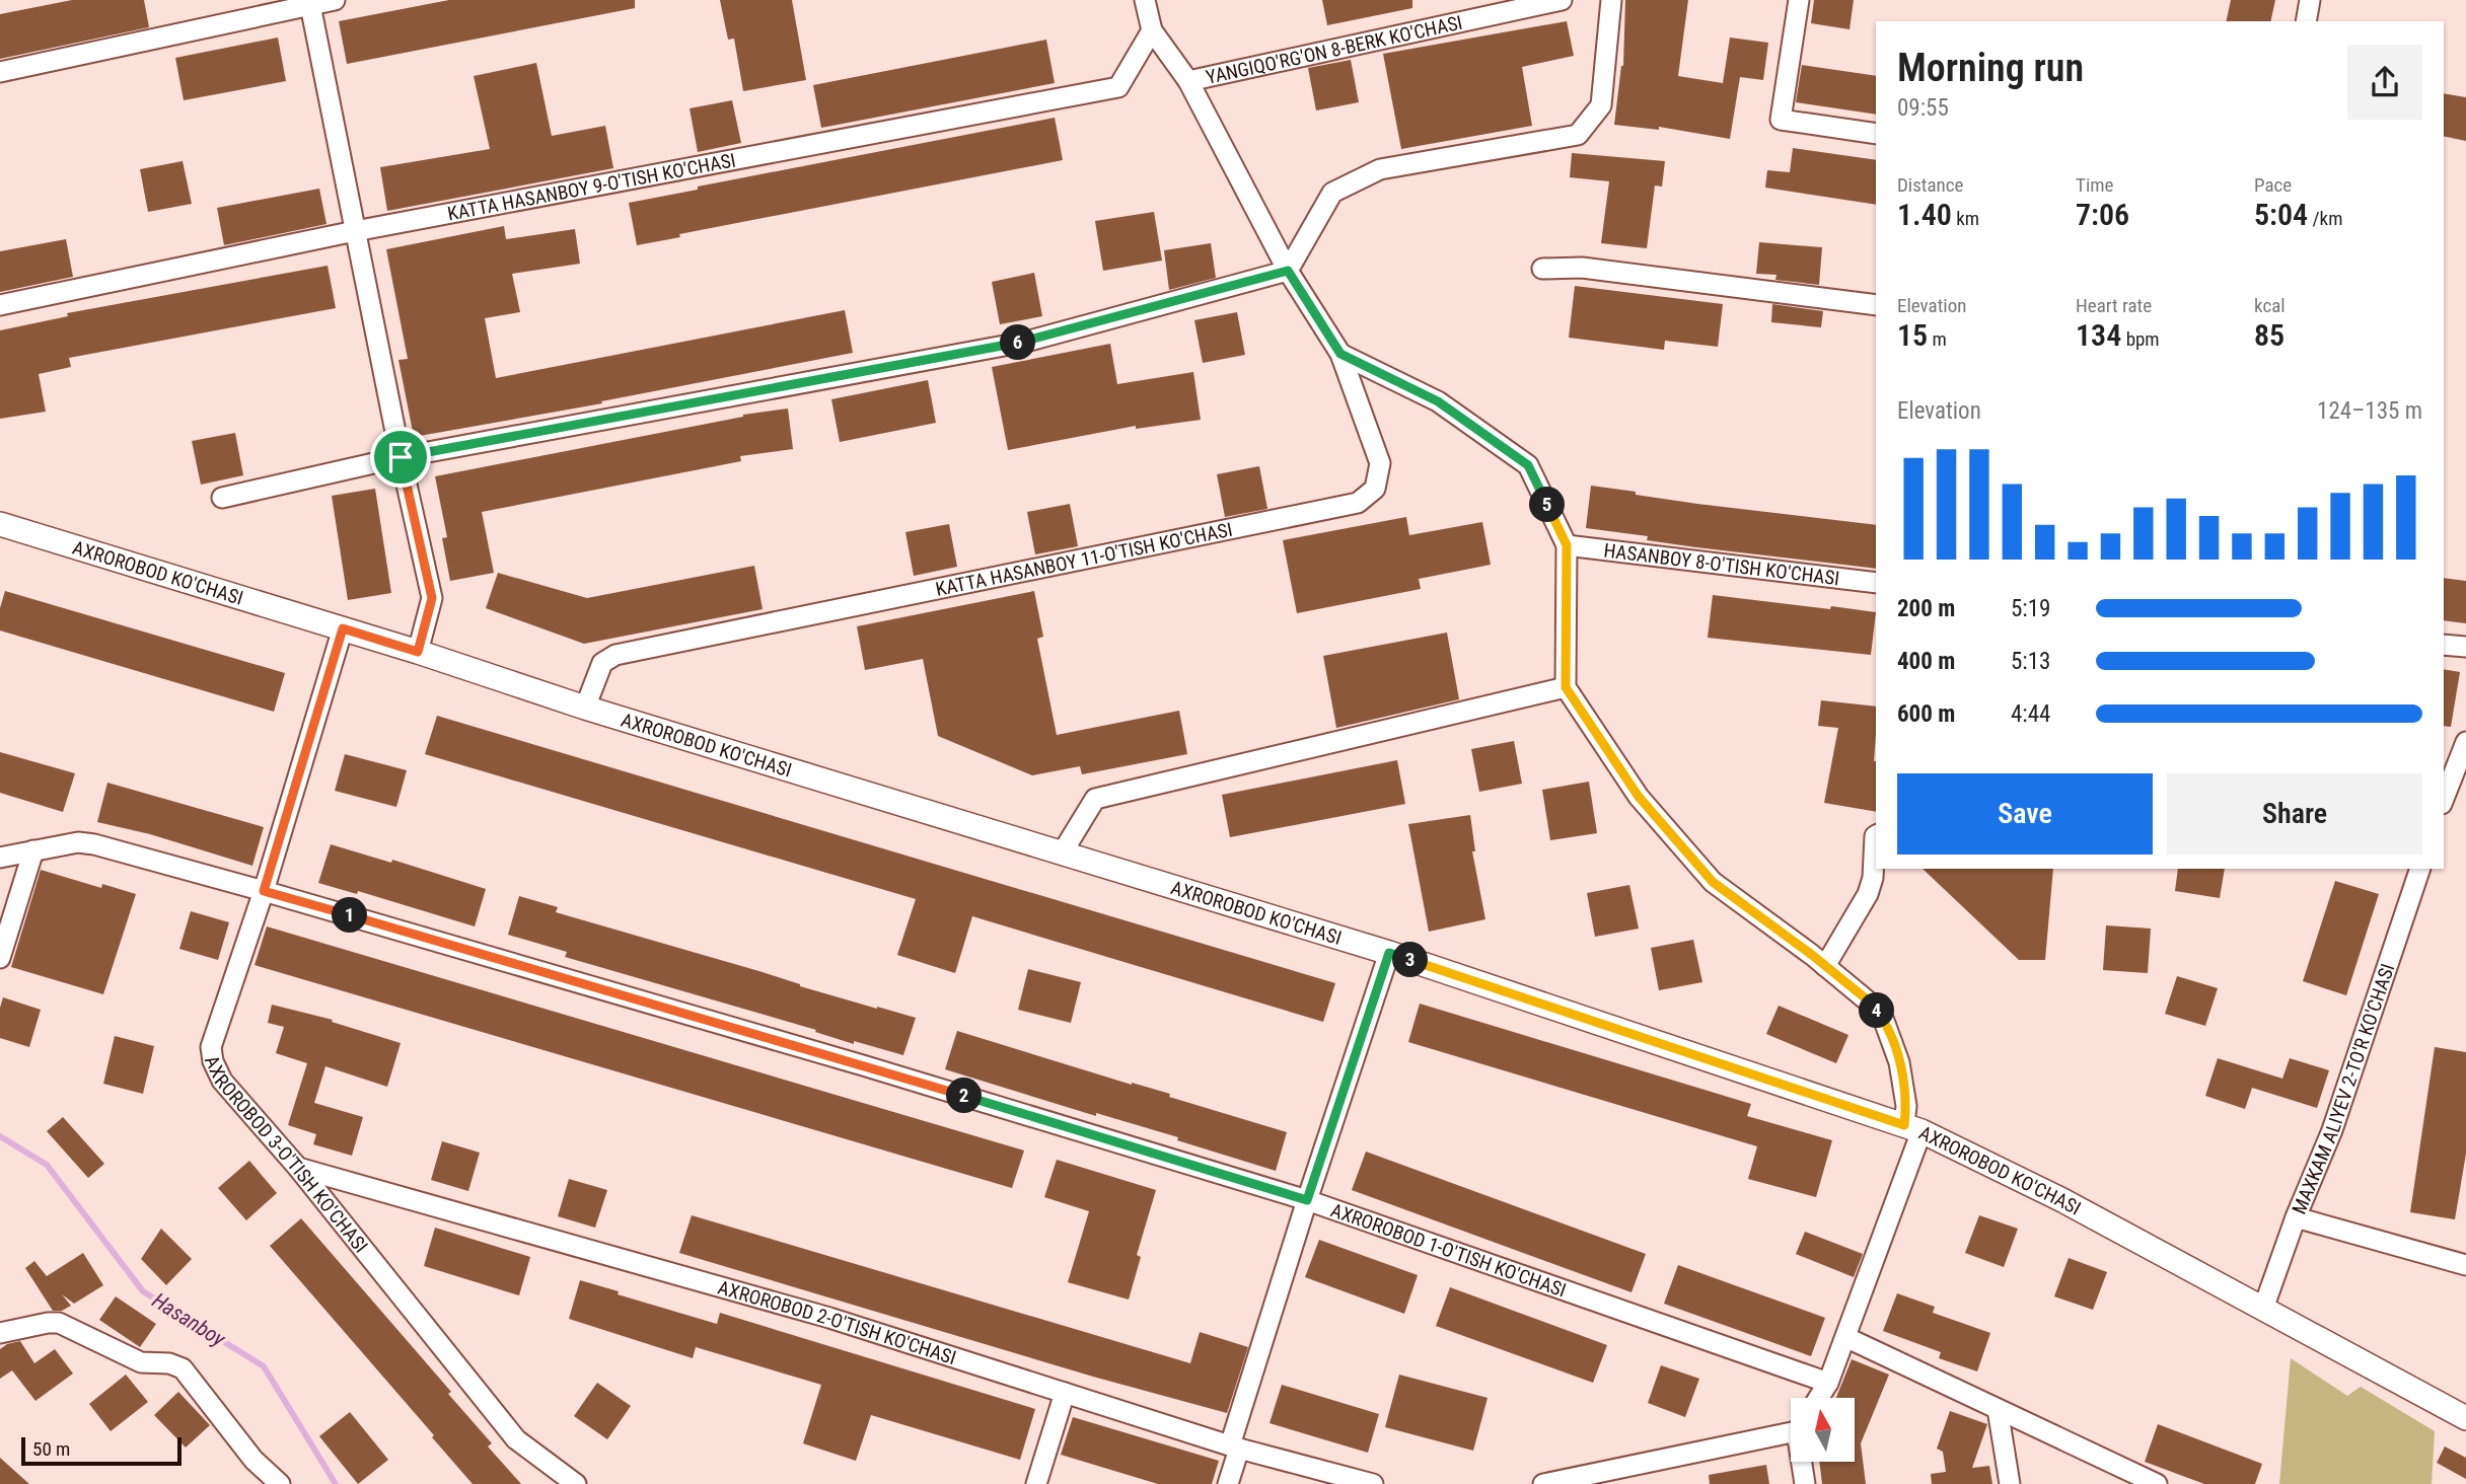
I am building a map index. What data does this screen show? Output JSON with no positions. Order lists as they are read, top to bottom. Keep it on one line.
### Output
{"streets":{"street":["YANGIQO'RG'ON 8-BERK KO'CHASI","KATTA HASANBOY 9-O'TISH KO'CHASI","KATTA HASANBOY 11-O'TISH KO'CHASI","HASANBOY 8-O'TISH KO'CHASI","AXROROBOD KO'CHASI","MAXKAM ALIYEV 2-TO'R KO'CHASI","AXROROBOD 3-O'TISH KO'CHASI","AXROROBOD 1-O'TISH KO'CHASI","AXROROBOD 2-O'TISH KO'CHASI"]},"crossings":[["YANGIQO'RG'ON 8-BERK KO'CHASI","KATTA HASANBOY 11-O'TISH KO'CHASI"],["KATTA HASANBOY 9-O'TISH KO'CHASI","KATTA HASANBOY 11-O'TISH KO'CHASI"],["KATTA HASANBOY 11-O'TISH KO'CHASI","AXROROBOD KO'CHASI"],["AXROROBOD KO'CHASI","MAXKAM ALIYEV 2-TO'R KO'CHASI"],["AXROROBOD KO'CHASI","AXROROBOD 3-O'TISH KO'CHASI"],["AXROROBOD 3-O'TISH KO'CHASI","AXROROBOD 1-O'TISH KO'CHASI"],["AXROROBOD 3-O'TISH KO'CHASI","AXROROBOD 2-O'TISH KO'CHASI"]],"water":["Hasanboy"],"scale_bar":"50 m","north":"top","page":{"heading":["Morning run","09:55"],"stats":[["Distance","1.40 km"],["Time","7:06"],["Pace","5:04 /km"],["Elevation","15 m"],["Heart rate","134 bpm"],["kcal","85"]],"pins":["6","5","1","3","4","2"],"chart":["Elevation","124–135 m"],"list":[{"name":"200 m","note":"5:19"},{"name":"400 m","note":"5:13"},{"name":"600 m","note":"4:44"}],"buttons":["Save","Share"],"scale":"50 m"}}
